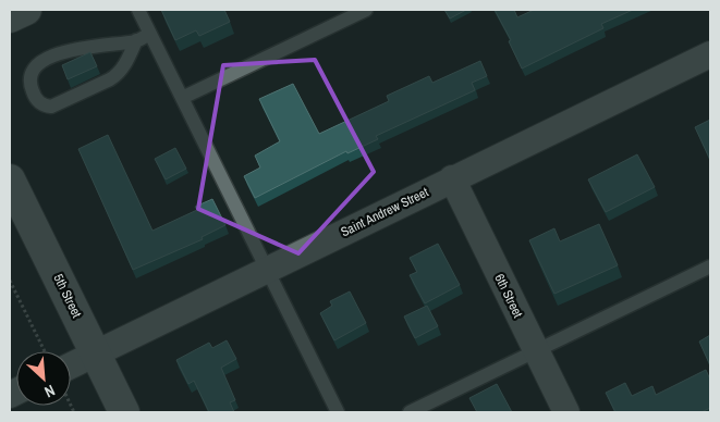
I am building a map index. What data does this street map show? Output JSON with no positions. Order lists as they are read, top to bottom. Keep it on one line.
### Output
{"streets":{"main road":["5th Street"],"street":["Saint Andrew Street","6th Street"]},"crossings":[["Saint Andrew Street","5th Street"],["Saint Andrew Street","6th Street"]],"north":"bottom right"}
